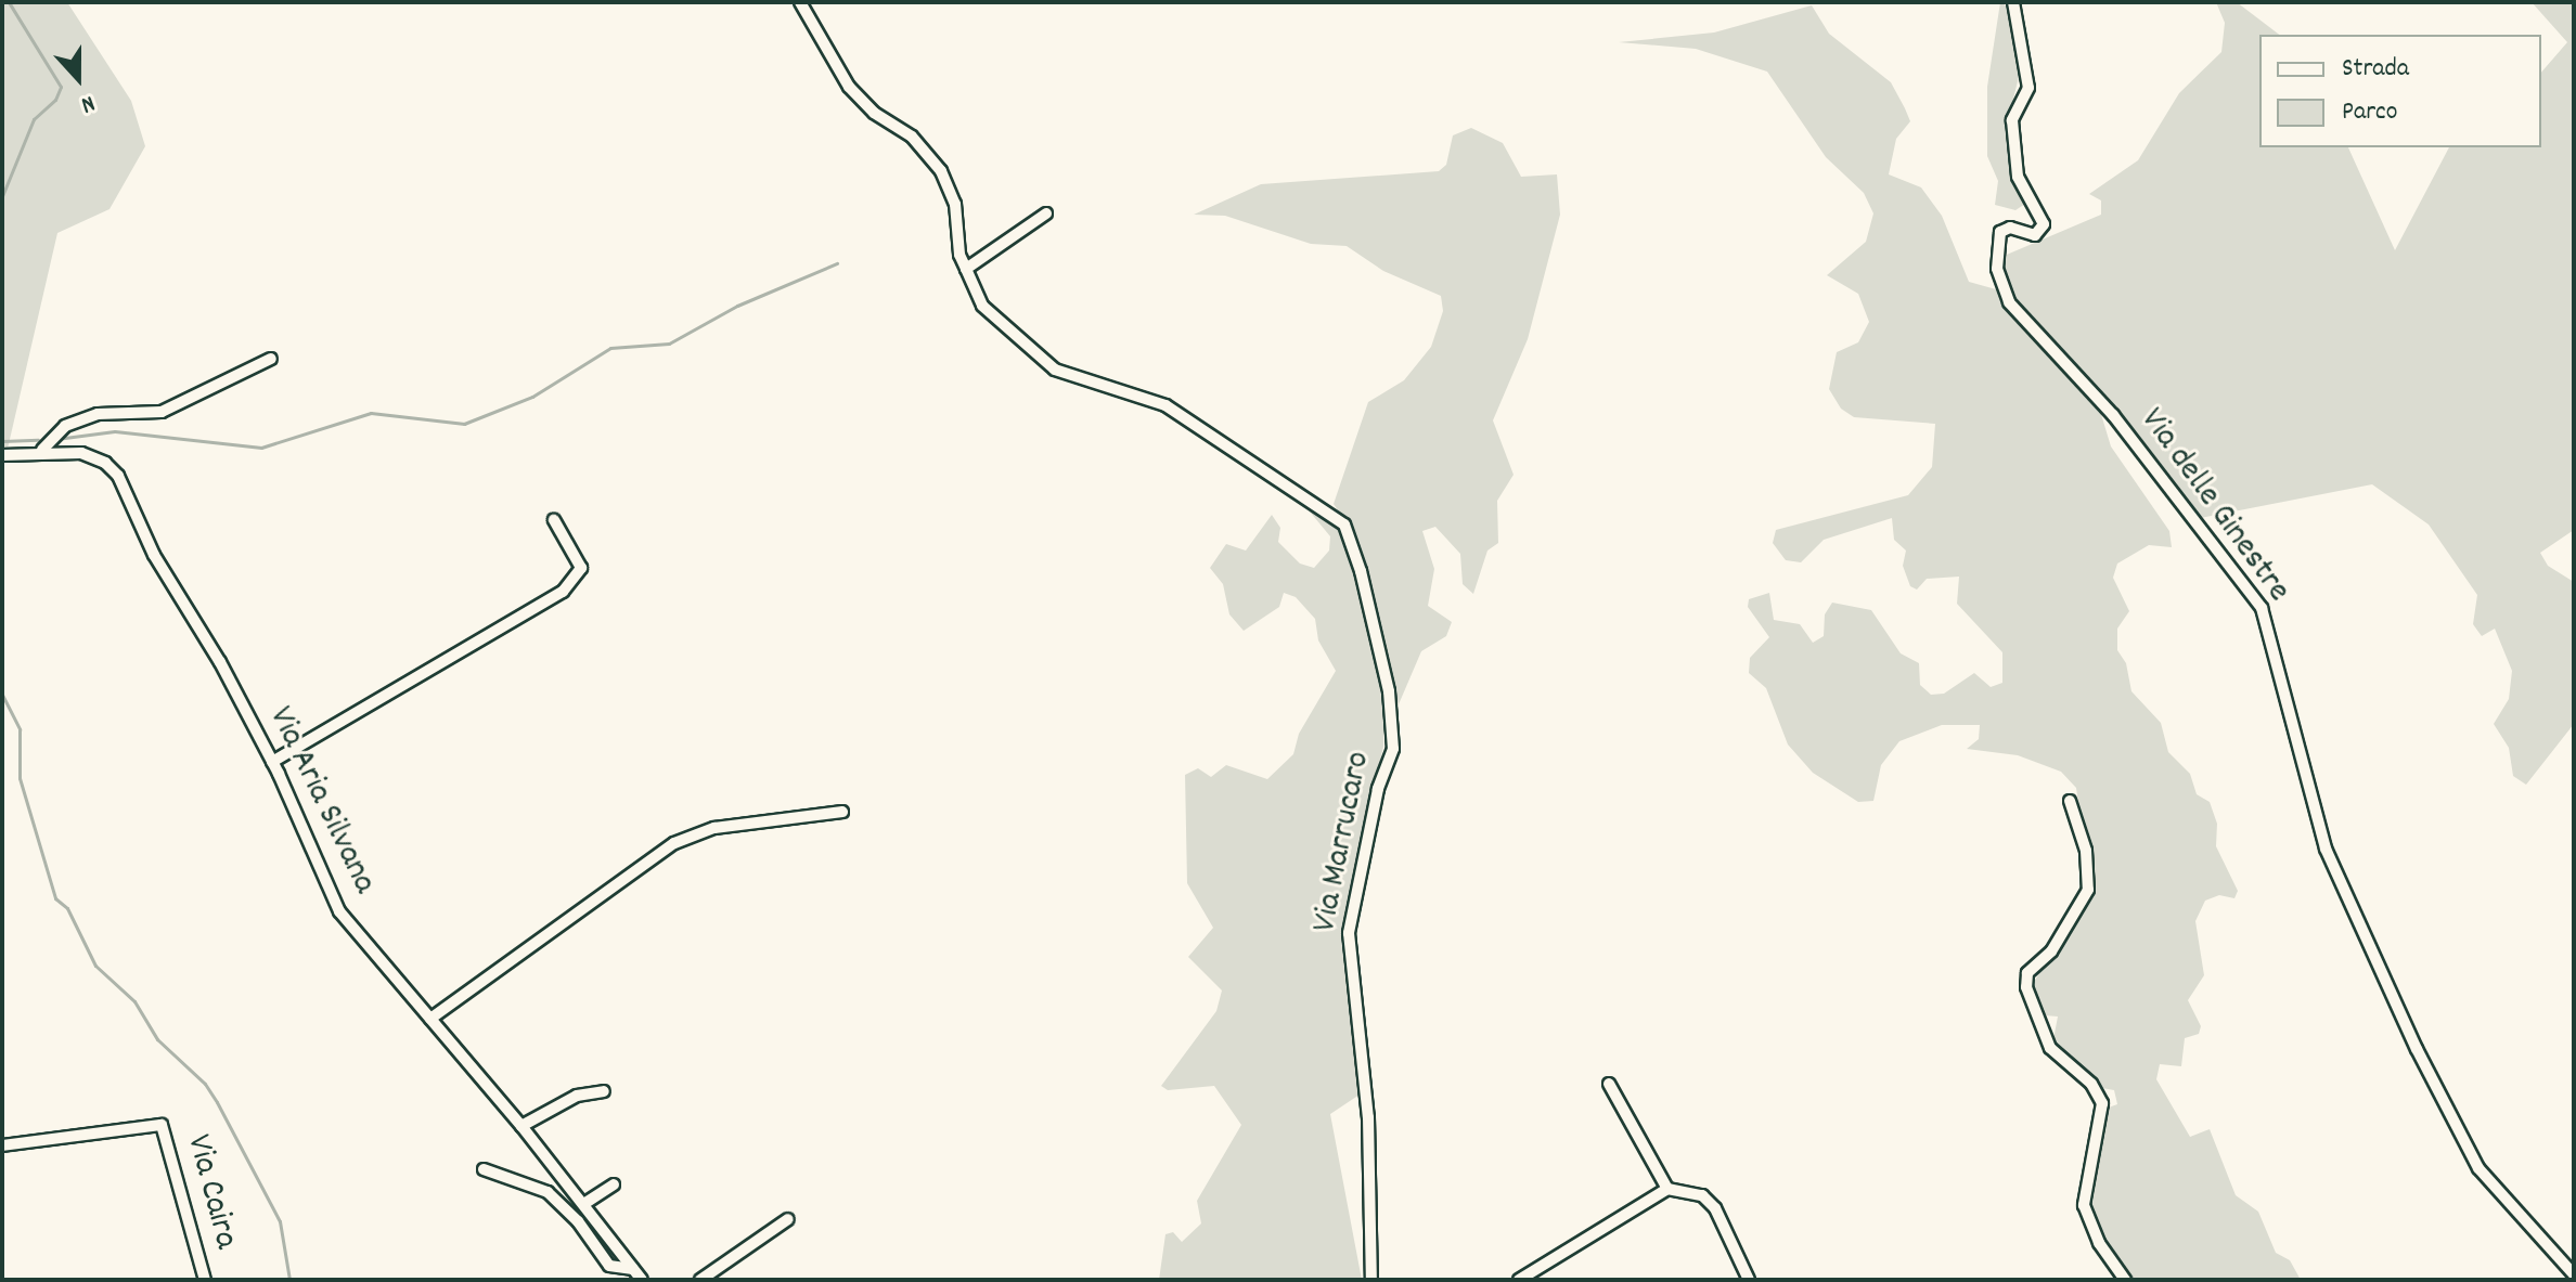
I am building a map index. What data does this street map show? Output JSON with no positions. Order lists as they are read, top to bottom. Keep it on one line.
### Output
{"streets":{"street":["Via delle Ginestre","Via Aria Silvana","Via Marrucaro","Via Caira"]},"legend":["Strada","Parco"],"north":"bottom"}
